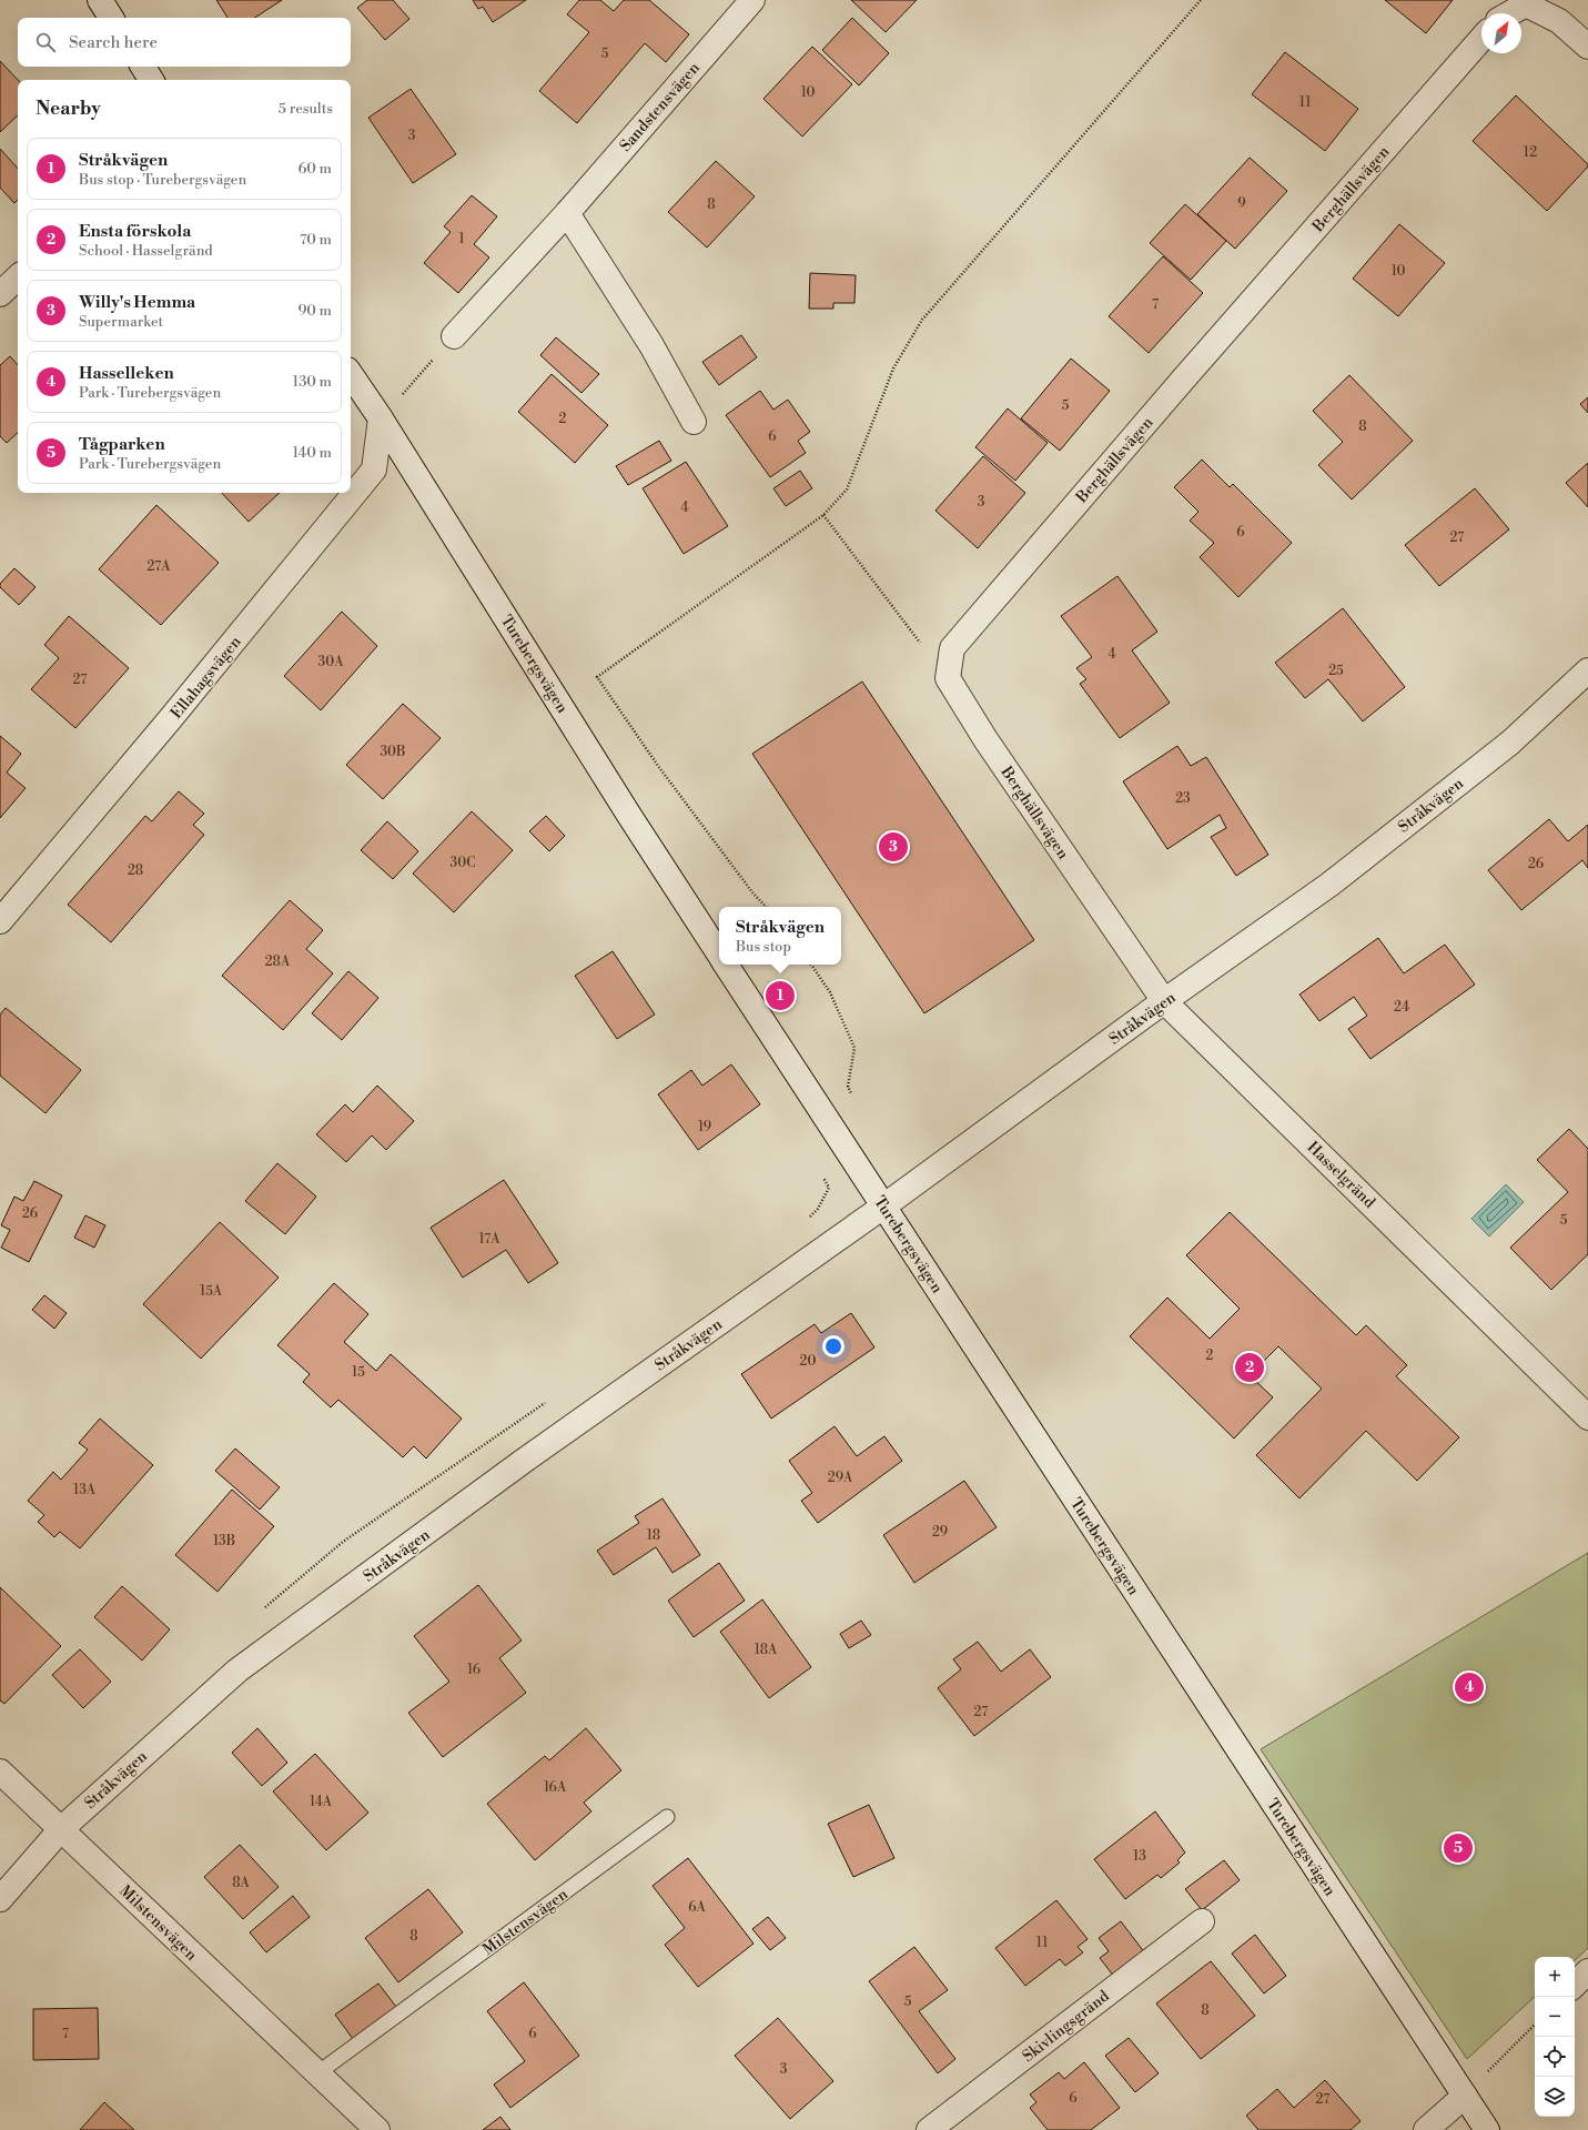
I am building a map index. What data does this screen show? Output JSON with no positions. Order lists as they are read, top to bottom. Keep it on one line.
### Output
{"streets":{"street":["Sandstensvägen","Berghällsvägen","Turebergsvägen","Ellahagsvägen","Stråkvägen","Hasselgränd","Milstensvägen","Skivlingsgränd"]},"crossings":[["Berghällsvägen","Hasselgränd"],["Turebergsvägen","Ellahagsvägen"],["Turebergsvägen","Stråkvägen"],["Stråkvägen","Hasselgränd"],["Stråkvägen","Milstensvägen"]],"house_numbers":["5","10","11","3","12","9","8","1","10","7","5","2","8","6","3","4","6","27","27A","4","30A","25","27","30B","23","30C","26","28","28A","24","19","26","5","17A","15A","2","20","15","29A","13A","29","18","13B","18A","16","27","16A","14A","13","8A","6A","8","11","5","8","7","6","3","6","27"],"north":"top right","page":{"search":"Search here","heading":["Nearby","5 results"],"list":[{"mark":"1","name":"Stråkvägen","note":"Bus stop · Turebergsvägen","value":"60 m"},{"mark":"2","name":"Ensta förskola","note":"School · Hasselgränd","value":"70 m"},{"mark":"3","name":"Willy's Hemma","note":"Supermarket","value":"90 m"},{"mark":"4","name":"Hasselleken","note":"Park · Turebergsvägen","value":"130 m"},{"mark":"5","name":"Tågparken","note":"Park · Turebergsvägen","value":"140 m"}],"pins":["3","1","2","4","5"],"popup":["Stråkvägen","Bus stop"],"map_buttons":["+","−"]}}
